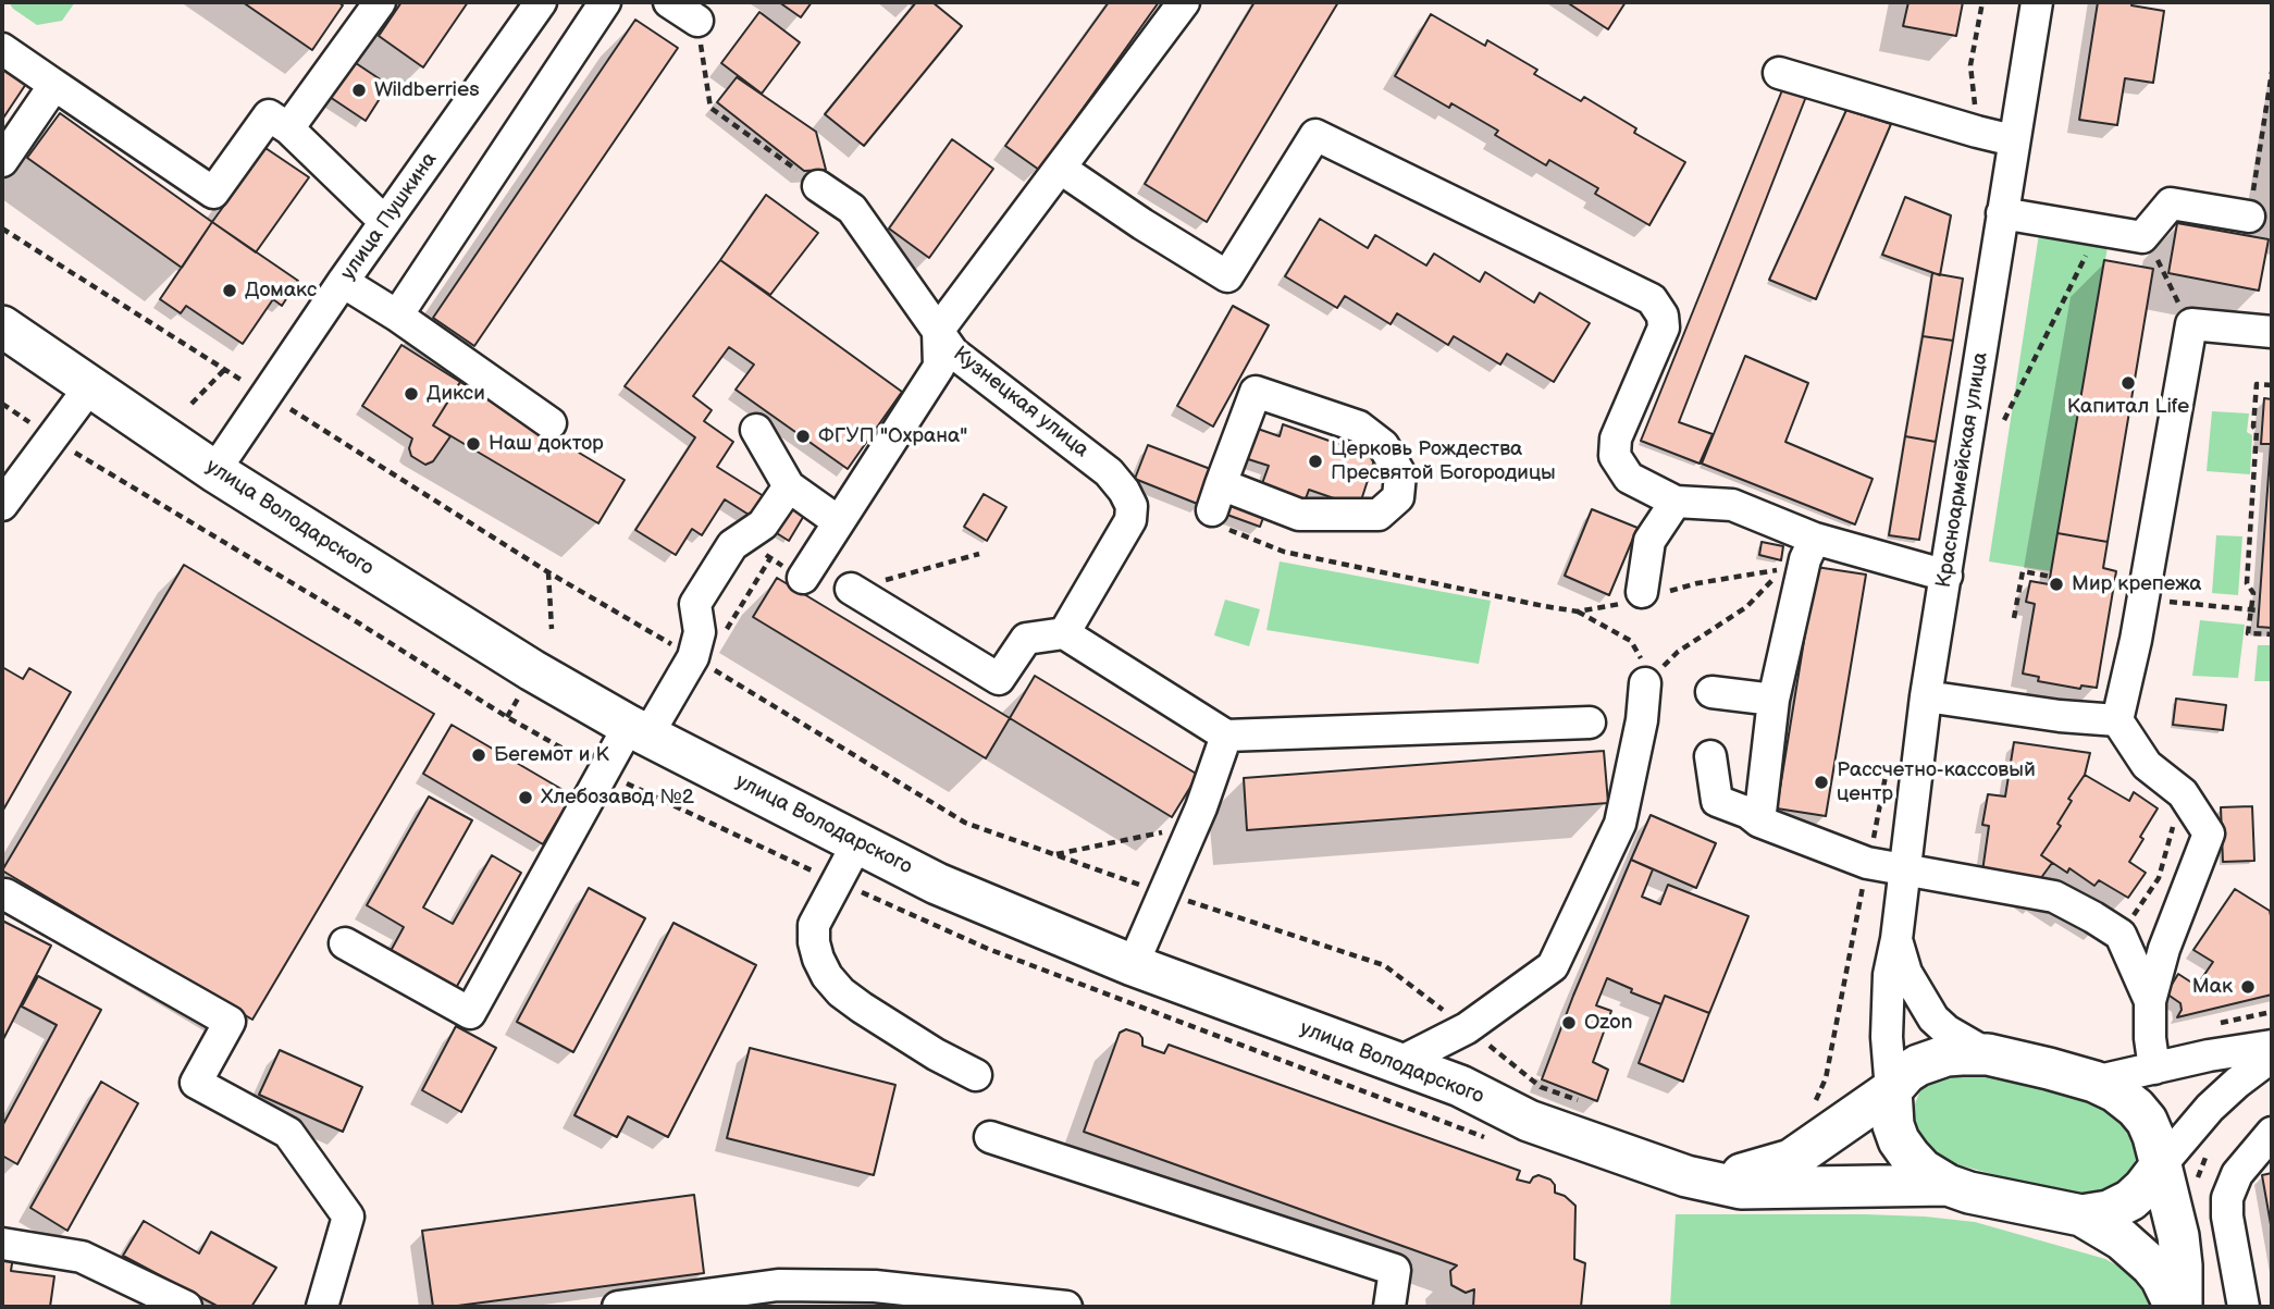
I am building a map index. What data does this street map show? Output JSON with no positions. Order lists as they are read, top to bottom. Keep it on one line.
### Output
{"streets":{"main road":["улица Володарского"],"street":["улица Пушкина","Кузнецкая улица","Красноармейская улица"]},"crossings":[["улица Пушкина","улица Володарского"]],"places":["Wildberries","Домакс","Капитал Life","Дикси","ФГУП \"Охрана\"","Наш доктор","Церковь Рождества Пресвятой Богородицы","Мир крепежа","Бегемот и К","Рассчетно-кассовый центр","Хлебозавод №2","Мак","Ozon"]}
